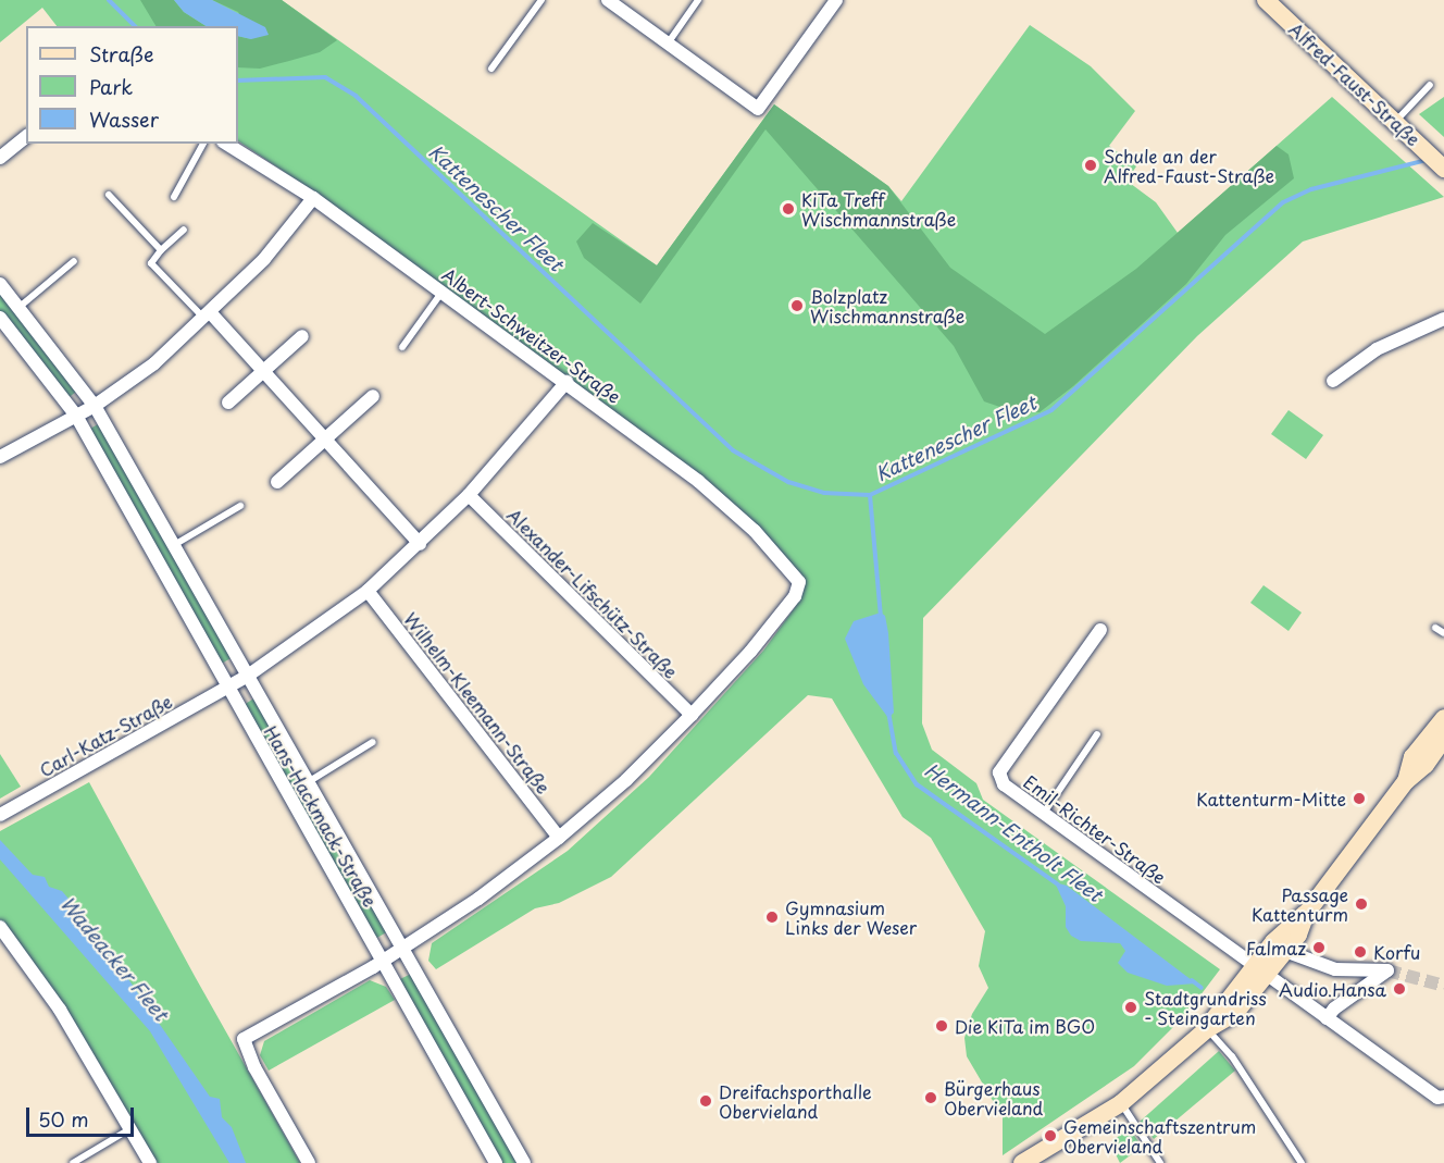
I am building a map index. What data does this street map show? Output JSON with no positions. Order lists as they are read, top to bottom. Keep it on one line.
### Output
{"streets":{"street":["Alfred-Faust-Straße","Albert-Schweitzer-Straße","Alexander-Lifschütz-Straße","Wilhelm-Kleemann-Straße","Carl-Katz-Straße","Hans-Hackmack-Straße","Emil-Richter-Straße"]},"crossings":[["Albert-Schweitzer-Straße","Alexander-Lifschütz-Straße"],["Carl-Katz-Straße","Hans-Hackmack-Straße"]],"water":["Kattenescher Fleet","Hermann-Entholt Fleet","Wadeacker Fleet"],"places":["Schule an der Alfred-Faust-Straße","KiTa Treff Wischmannstraße","Bolzplatz Wischmannstraße","Kattenturm-Mitte","Passage Kattenturm","Gymnasium Links der Weser","Falmaz","Korfu","Audio.Hansa","Stadtgrundriss - Steingarten","Die KiTa im BGO","Bürgerhaus Obervieland","Dreifachsporthalle Obervieland","Gemeinschaftszentrum Obervieland"],"legend":["Straße","Park","Wasser"],"scale_bar":"50 m"}
